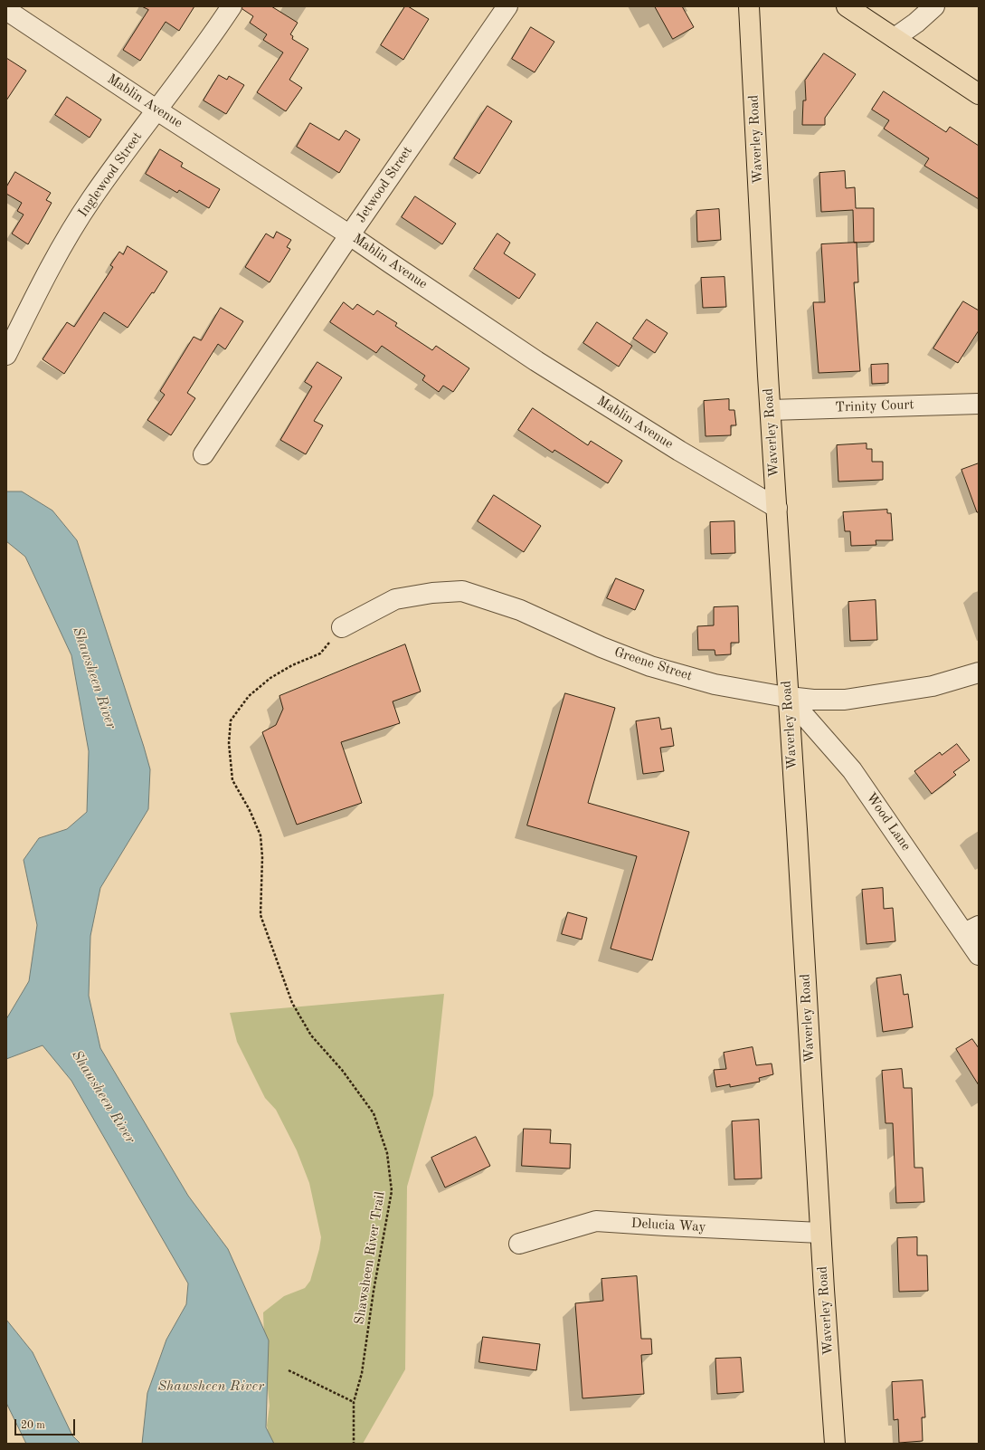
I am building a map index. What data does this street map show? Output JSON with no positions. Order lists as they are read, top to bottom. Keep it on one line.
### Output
{"streets":{"main road":["Waverley Road"],"street":["Mablin Avenue","Inglewood Street","Jetwood Street","Trinity Court","Greene Street","Wood Lane","Delucia Way"],"path":["Shawsheen River Trail"]},"crossings":[["Mablin Avenue","Waverley Road"],["Mablin Avenue","Inglewood Street"],["Mablin Avenue","Jetwood Street"],["Waverley Road","Trinity Court"],["Waverley Road","Greene Street"],["Waverley Road","Wood Lane"],["Waverley Road","Delucia Way"],["Greene Street","Wood Lane"],["Greene Street","Shawsheen River Trail"]],"water":["Shawsheen River"],"scale_bar":"20 m"}
